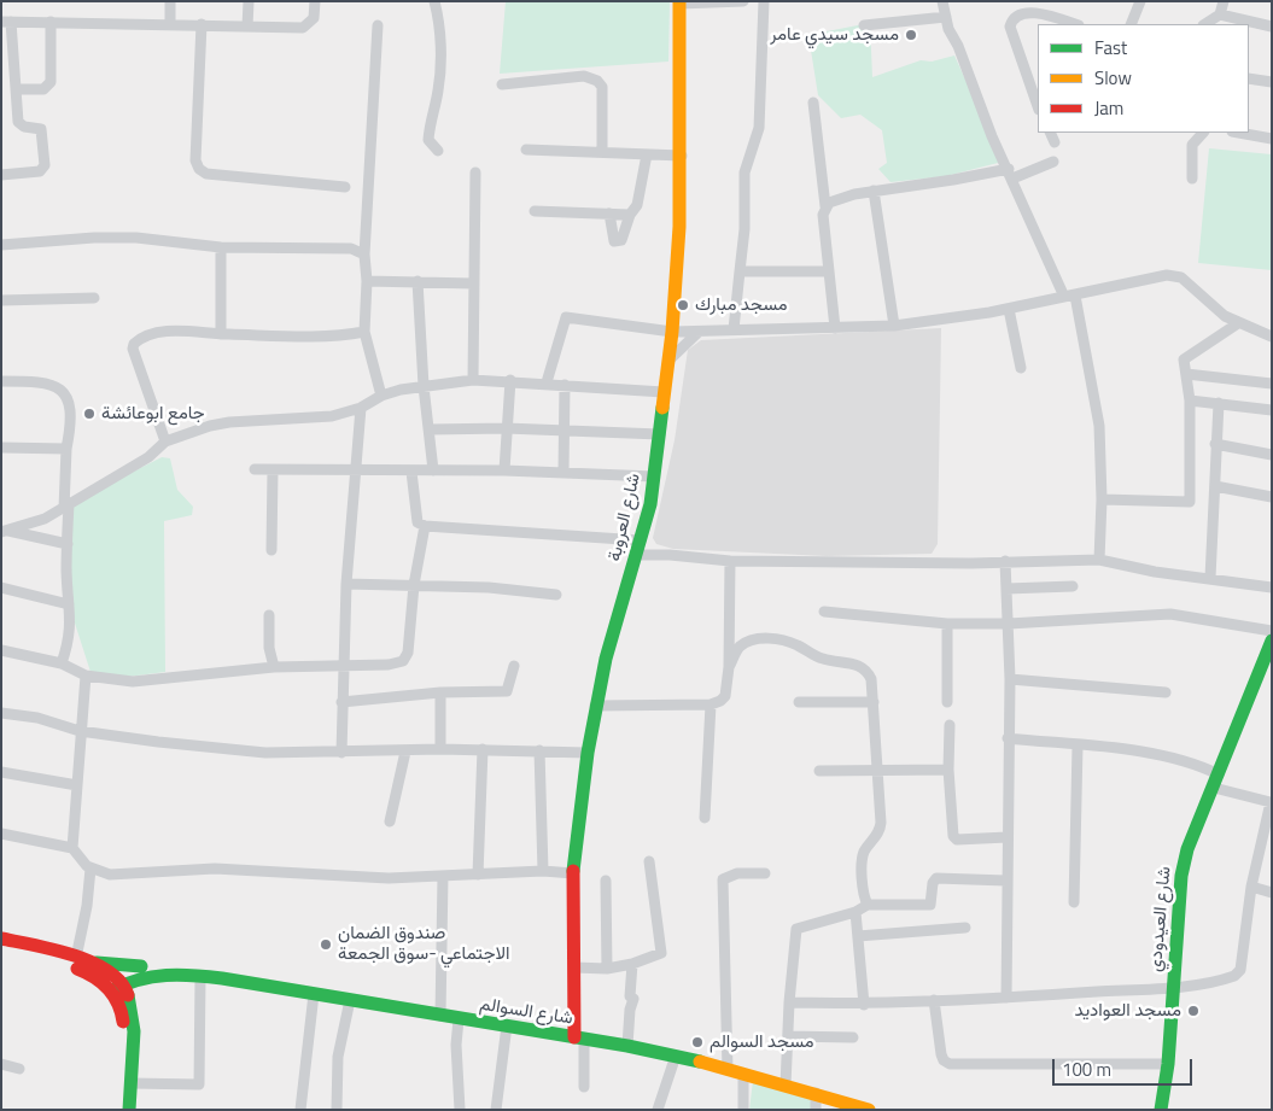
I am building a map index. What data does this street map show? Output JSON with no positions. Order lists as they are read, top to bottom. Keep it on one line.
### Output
{"streets":{"street":["شارع العروبة","شارع العيدودي","شارع السوالم"]},"crossings":[["شارع العروبة","شارع السوالم"]],"places":["مسجد سيدي عامر","مسجد مبارك","جامع ابوعائشة","صندوق الضمان الاجتماعي -سوق الجمعة","مسجد العواديد","مسجد السوالم"],"legend":["Fast","Slow","Jam"],"scale_bar":"100 m"}
